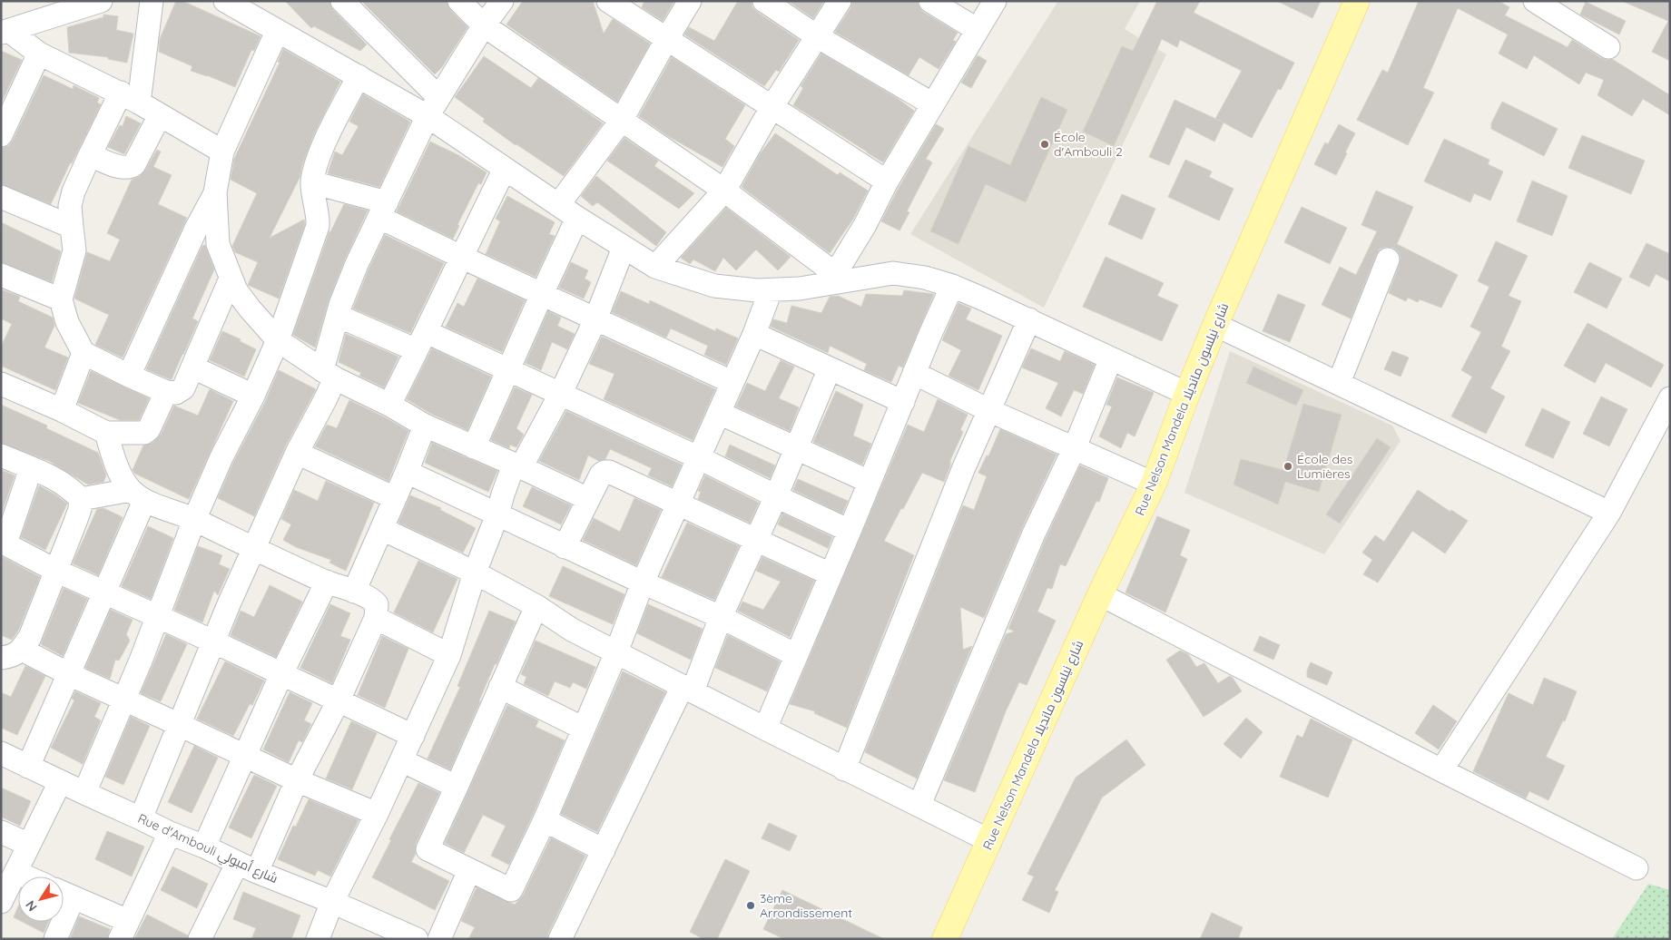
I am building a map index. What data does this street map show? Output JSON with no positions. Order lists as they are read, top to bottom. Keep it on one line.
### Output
{"streets":{"main road":["Rue Nelson Mandela شارع نيلسون مانديلا"],"street":["Rue d'Ambouli شارع أمبولي"]},"places":["École d'Ambouli 2","École des Lumières","3ème Arrondissement"],"north":"bottom left"}
